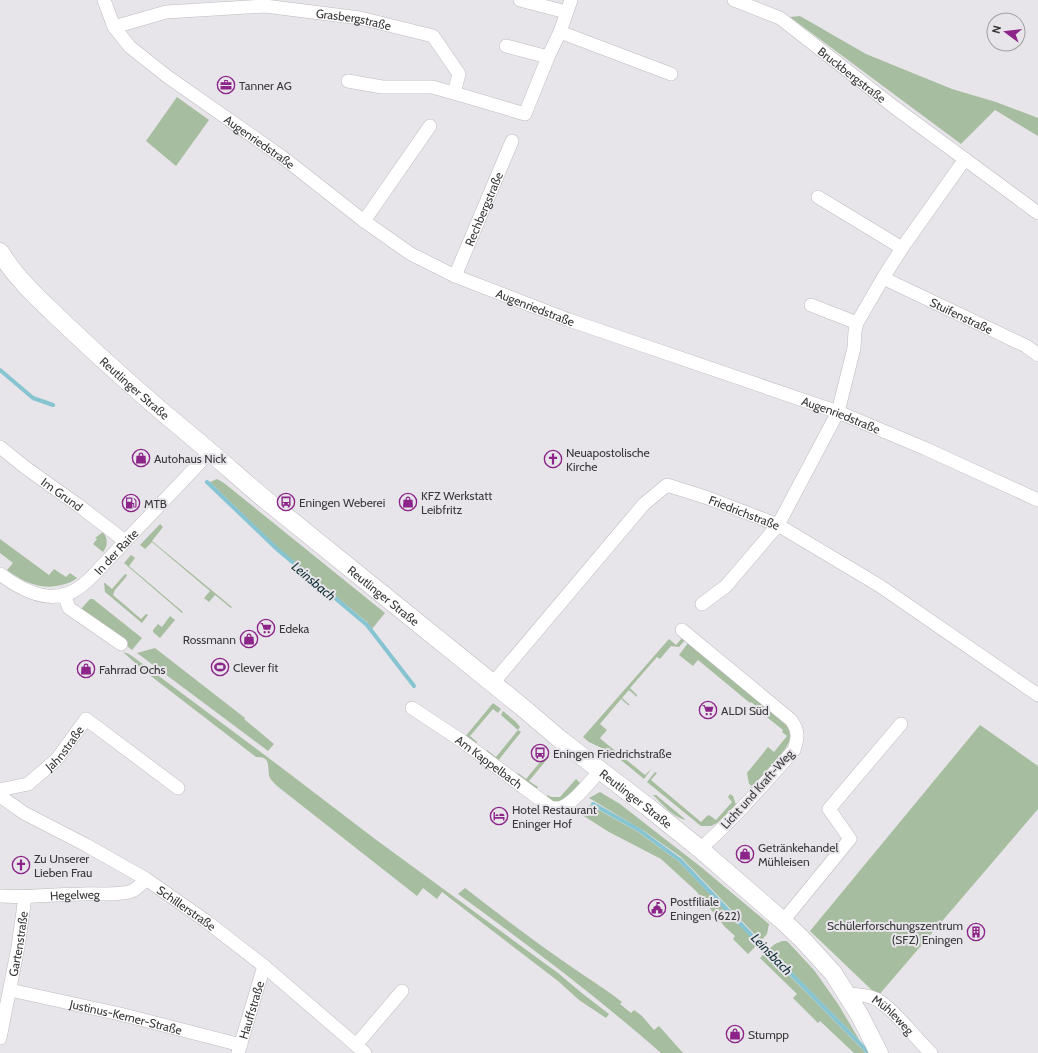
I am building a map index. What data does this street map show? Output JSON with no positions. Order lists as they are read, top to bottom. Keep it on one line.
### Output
{"streets":{"main road":["Reutlinger Straße"],"street":["Grasbergstraße","Bruckbergstraße","Augenriedstraße","Rechbergstraße","Stuifenstraße","Im Grund","Friedrichstraße","In der Raite","Jahnstraße","Am Kappelbach","Licht und Kraft-Weg","Hegelweg","Schillerstraße","Gartenstraße","Hauffstraße","Justinus-Kerner-Straße","Mühleweg"]},"crossings":[["Grasbergstraße","Augenriedstraße"],["Augenriedstraße","Rechbergstraße"],["Reutlinger Straße","Friedrichstraße"],["Reutlinger Straße","In der Raite"],["Reutlinger Straße","Am Kappelbach"],["Reutlinger Straße","Licht und Kraft-Weg"],["Reutlinger Straße","Mühleweg"],["Im Grund","In der Raite"],["Hegelweg","Schillerstraße"],["Hegelweg","Gartenstraße"],["Schillerstraße","Hauffstraße"],["Gartenstraße","Justinus-Kerner-Straße"],["Hauffstraße","Justinus-Kerner-Straße"]],"water":["Leinsbach"],"places":{"office":["Tanner AG"],"shop":["Autohaus Nick","KFZ Werkstatt Leibfritz","Rossmann","Fahrrad Ochs","Getränkehandel Mühleisen","Stumpp"],"church":["Neuapostolische Kirche","Zu Unserer Lieben Frau"],"bus stop":["Eningen Weberei","Eningen Friedrichstraße"],"fuel station":["MTB"],"supermarket":["Edeka","ALDI Süd"],"sports":["Clever fit"],"hotel":["Hotel Restaurant Eninger Hof"],"public building":["Postfiliale Eningen (622)"],"building":["Schülerforschungszentrum (SFZ) Eningen"]},"north":"left"}
